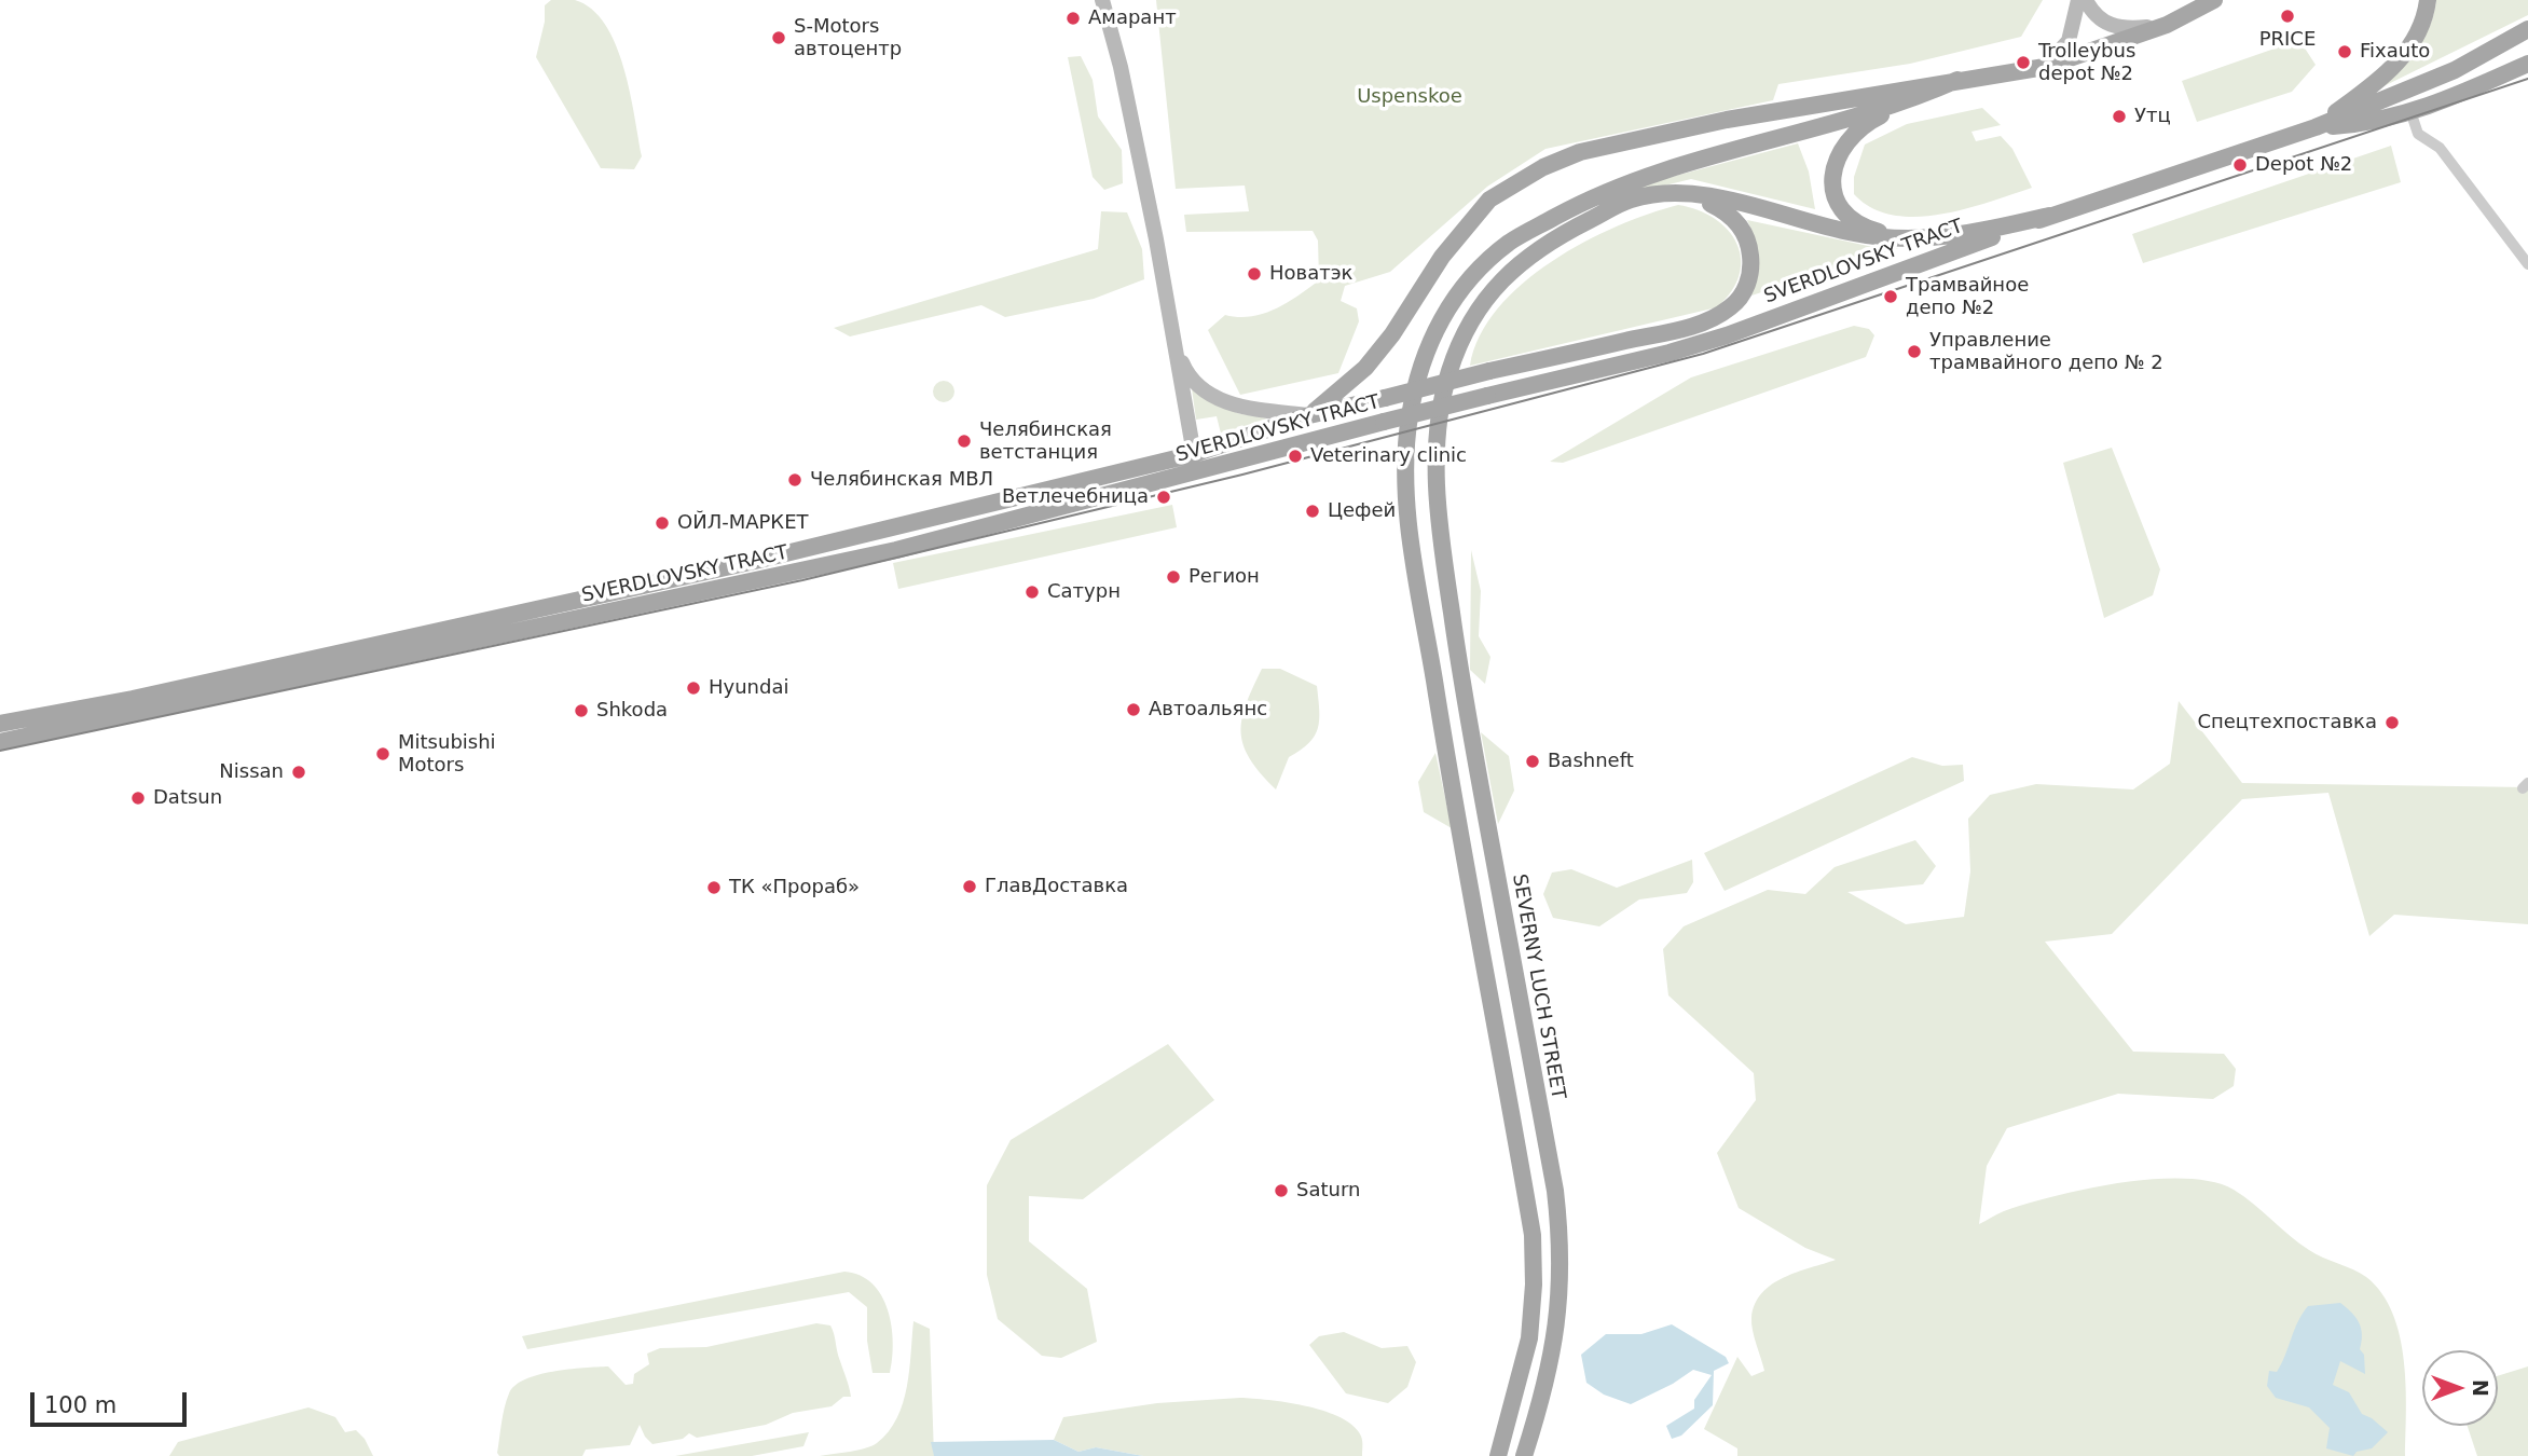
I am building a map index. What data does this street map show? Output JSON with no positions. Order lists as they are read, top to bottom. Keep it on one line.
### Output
{"streets":{"main road":["SVERDLOVSKY TRACT","SEVERNY LUCH STREET"]},"crossings":[["SVERDLOVSKY TRACT","SEVERNY LUCH STREET"]],"parks":["Uspenskoe"],"places":["PRICE","Амарант","S-Motors автоцентр","Fixauto","Trolleybus depot №2","Утц","Depot №2","Новатэк","Трамвайное депо №2","Управление трамвайного депо № 2","Челябинская ветстанция","Veterinary clinic","Челябинская МВЛ","Ветлечебница","Цефей","ОЙЛ-МАРКЕТ","Регион","Сатурн","Hyundai","Автоальянс","Shkoda","Спецтехпоставка","Mitsubishi Motors","Bashneft","Nissan","Datsun","ГлавДоставка","ТК «Прораб»","Saturn"],"scale_bar":"100 m","north":"right"}
